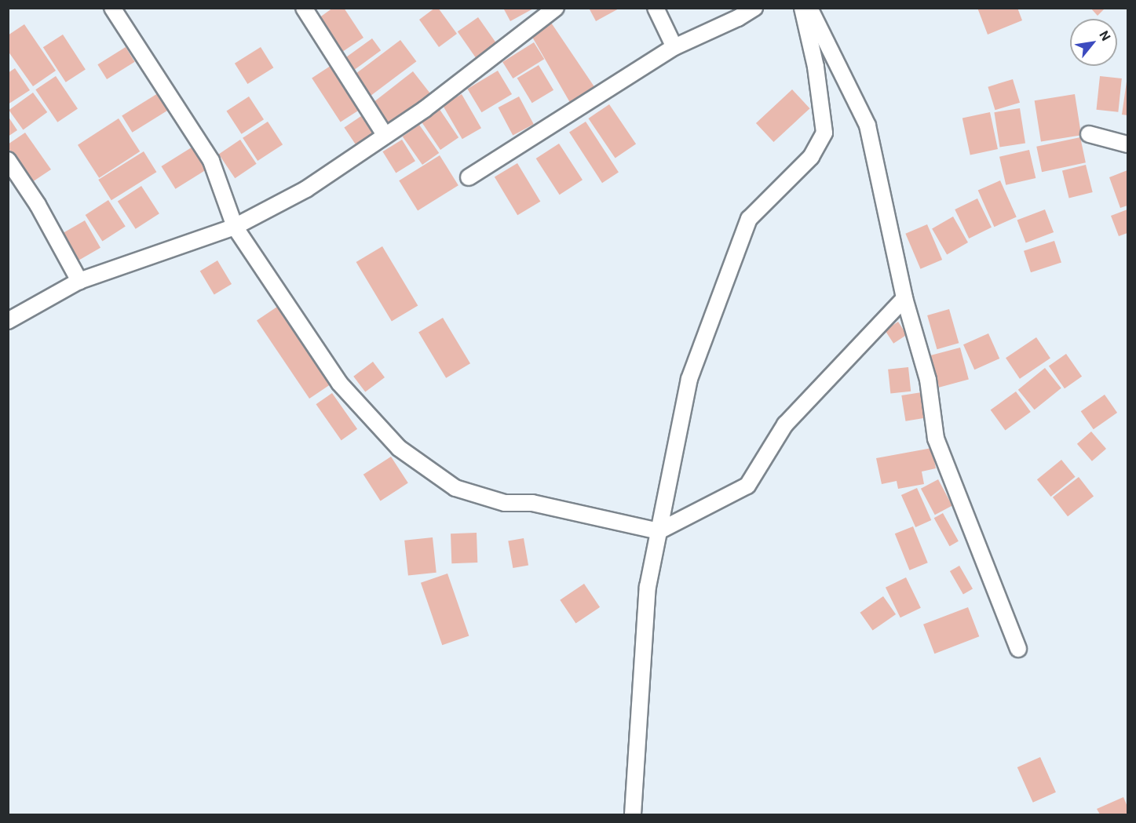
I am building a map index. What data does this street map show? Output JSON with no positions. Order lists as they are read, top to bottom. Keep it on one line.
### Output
{"north":"top right"}
